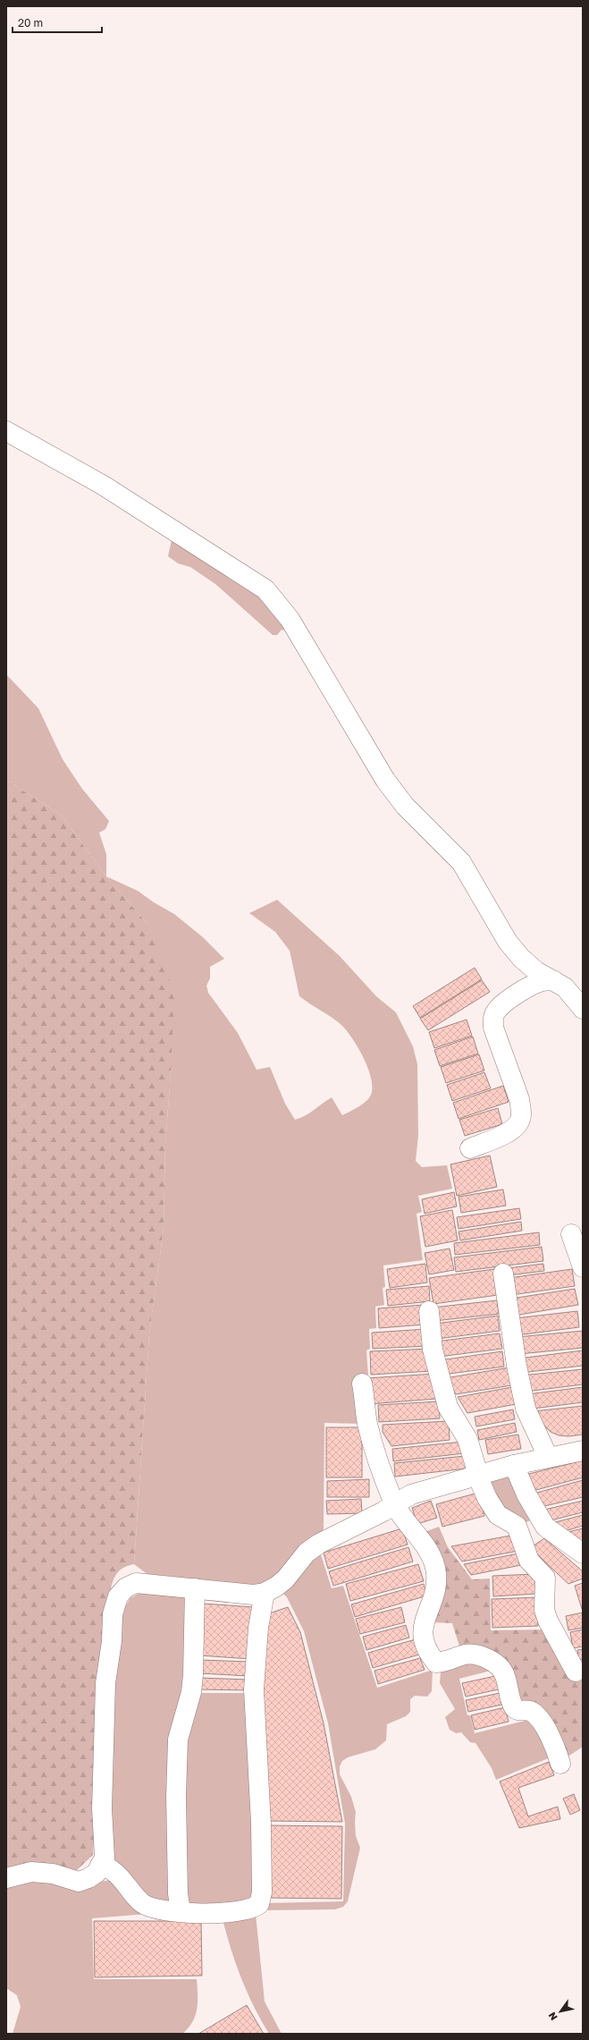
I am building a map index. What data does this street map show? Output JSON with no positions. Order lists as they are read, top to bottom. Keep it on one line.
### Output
{"scale_bar":"20 m","north":"bottom left"}
